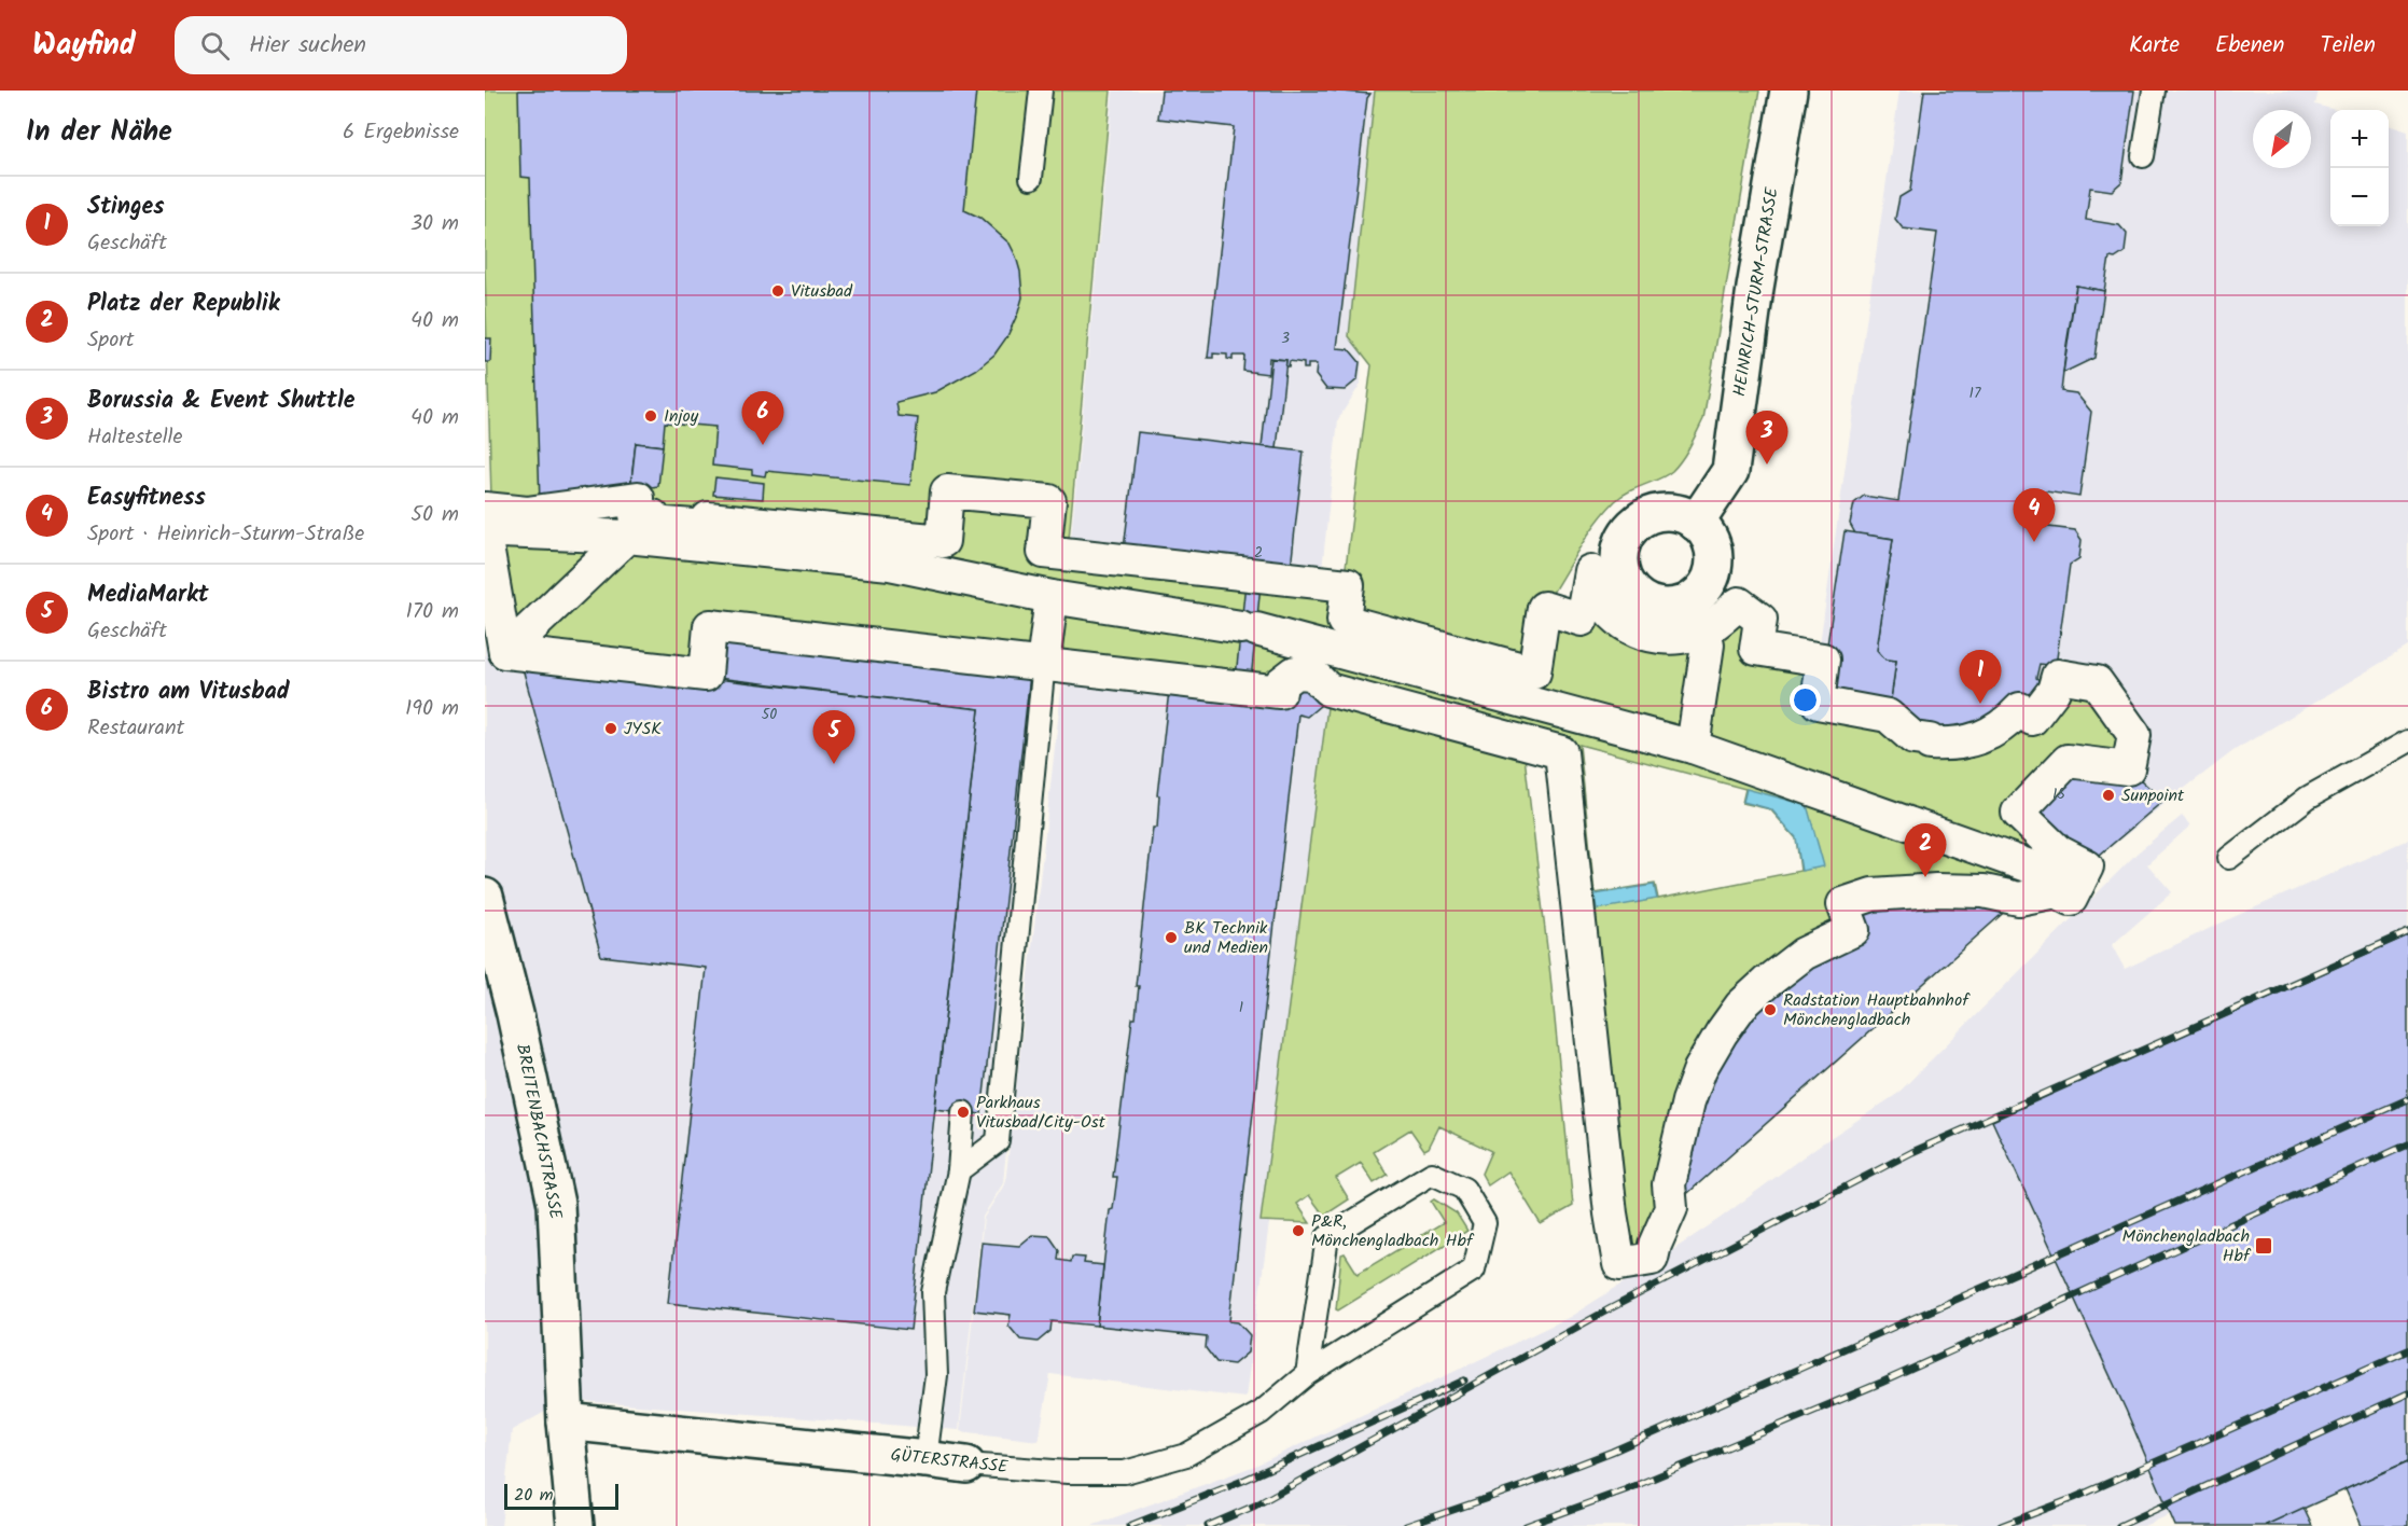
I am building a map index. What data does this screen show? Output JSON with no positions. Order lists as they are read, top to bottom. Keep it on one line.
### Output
{"streets":{"street":["HEINRICH-STURM-STRASSE","BREITENBACHSTRASSE","GÜTERSTRASSE"]},"crossings":[["BREITENBACHSTRASSE","GÜTERSTRASSE"]],"places":{"other":["Vitusbad","Injoy","JYSK","Sunpoint","BK Technik und Medien","Radstation Hauptbahnhof Mönchengladbach","Parkhaus Vitusbad/City-Ost","P&R, Mönchengladbach Hbf"],"transit":["Mönchengladbach Hbf"]},"house_numbers":["3","17","2","50","15","1"],"scale_bar":"20 m","north":"bottom left","page":{"header":"Wayfind","search":"Hier suchen","nav":["Karte","Ebenen","Teilen"],"heading":["In der Nähe","6 Ergebnisse"],"map_buttons":["+","−"],"list":[{"mark":"1","name":"Stinges","note":"Geschäft","value":"30 m"},{"mark":"2","name":"Platz der Republik","note":"Sport","value":"40 m"},{"mark":"3","name":"Borussia & Event Shuttle","note":"Haltestelle","value":"40 m"},{"mark":"4","name":"Easyfitness","note":"Sport · Heinrich-Sturm-Straße","value":"50 m"},{"mark":"5","name":"MediaMarkt","note":"Geschäft","value":"170 m"},{"mark":"6","name":"Bistro am Vitusbad","note":"Restaurant","value":"190 m"}],"pins":["6","3","4","1","5","2"],"scale":"20 m"}}
